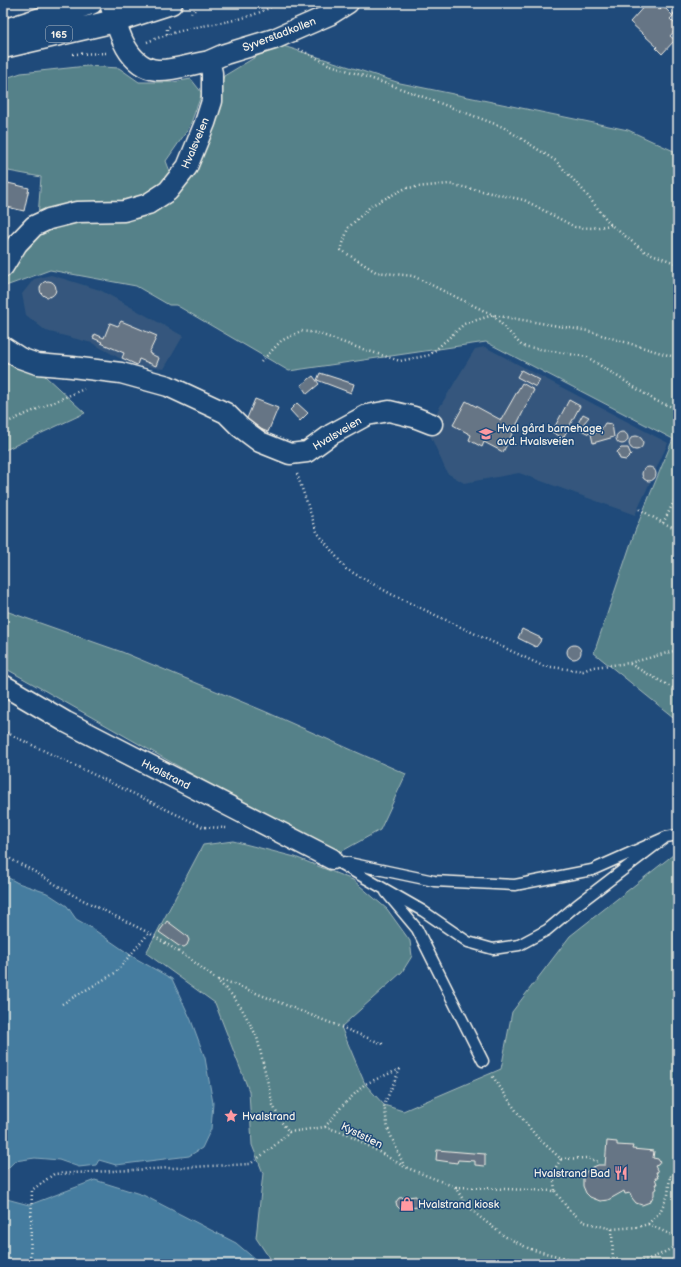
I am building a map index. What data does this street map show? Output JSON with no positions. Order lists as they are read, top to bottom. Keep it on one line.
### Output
{"streets":{"main road":["165"],"street":["Syverstadkollen","Hvalsveien","Hvalstrand"],"path":["Kyststien"]},"crossings":[["Syverstadkollen","Hvalsveien"]],"places":{"school or university":["Hval gård barnehage, avd. Hvalsveien"],"place":["Hvalstrand"],"restaurant":["Hvalstrand Bad"],"shop":["Hvalstrand kiosk"]}}
